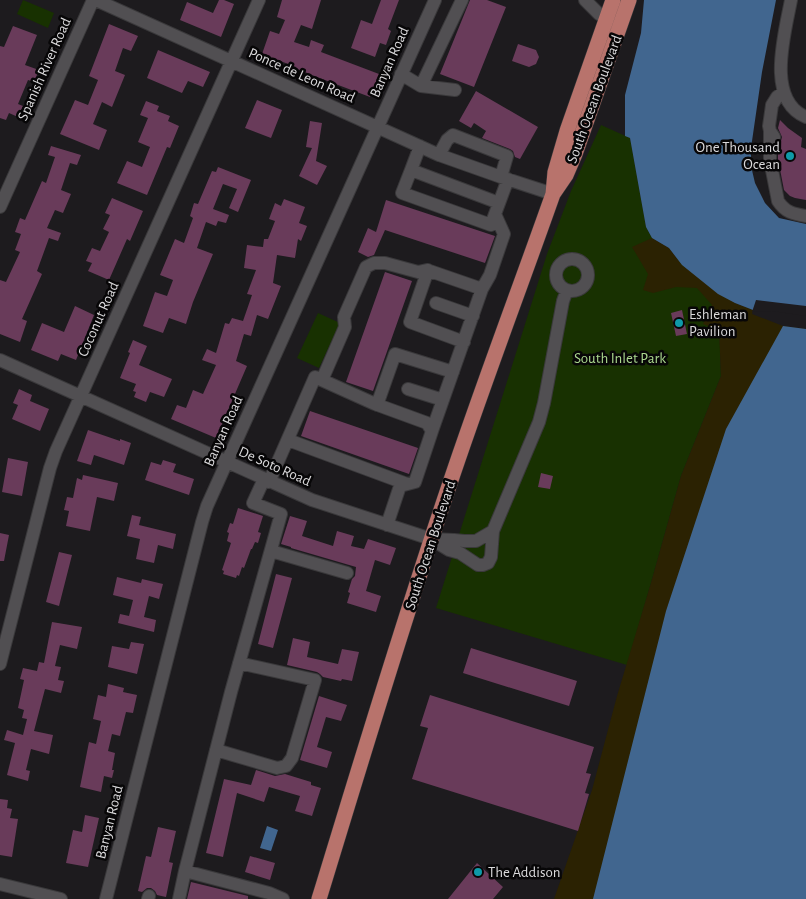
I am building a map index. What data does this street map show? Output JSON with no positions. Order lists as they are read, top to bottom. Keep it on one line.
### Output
{"streets":{"main road":["South Ocean Boulevard"],"street":["Banyan Road","Spanish River Road","Ponce de Leon Road","Coconut Road","De Soto Road"]},"crossings":[["Banyan Road","Ponce de Leon Road"],["Banyan Road","De Soto Road"],["Spanish River Road","Ponce de Leon Road"],["Ponce de Leon Road","South Ocean Boulevard"],["Ponce de Leon Road","Coconut Road"],["South Ocean Boulevard","De Soto Road"],["Coconut Road","De Soto Road"]],"parks":["South Inlet Park"],"places":["One Thousand Ocean","Eshleman Pavilion","The Addison"]}
